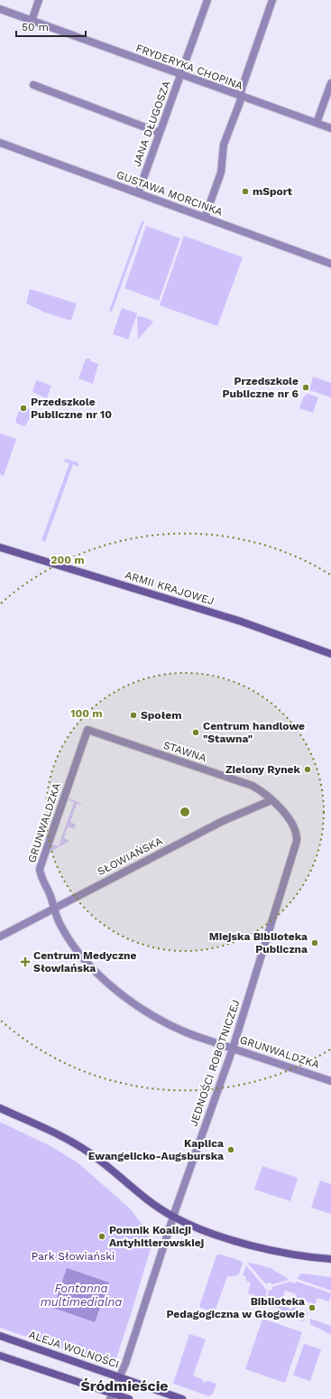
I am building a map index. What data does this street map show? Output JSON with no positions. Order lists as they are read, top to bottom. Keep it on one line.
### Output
{"streets":{"street":["FRYDERYKA CHOPINA","JANA DŁUGOSZA","GUSTAWA MORCINKA","ARMII KRAJOWEJ","STAWNA","GRUNWALDZKA","SŁOWIAŃSKA","JEDNOŚCI ROBOTNICZEJ","ALEJA WOLNOŚCI"]},"crossings":[["FRYDERYKA CHOPINA","JANA DŁUGOSZA"],["JANA DŁUGOSZA","GUSTAWA MORCINKA"],["STAWNA","GRUNWALDZKA"],["STAWNA","SŁOWIAŃSKA"],["STAWNA","JEDNOŚCI ROBOTNICZEJ"],["GRUNWALDZKA","SŁOWIAŃSKA"],["GRUNWALDZKA","JEDNOŚCI ROBOTNICZEJ"],["SŁOWIAŃSKA","JEDNOŚCI ROBOTNICZEJ"],["JEDNOŚCI ROBOTNICZEJ","ALEJA WOLNOŚCI"]],"districts":["Śródmieście"],"water":["Fontanna multimedialna"],"parks":["Park Słowiański"],"places":{"other":["mSport","Przedszkole Publiczne nr 6","Przedszkole Publiczne nr 10","Społem","Centrum handlowe \"Stawna\"","Zielony Rynek","Miejska Biblioteka Publiczna","Kaplica Ewangelicko-Augsburska","Pomnik Koalicji Antyhitlerowskiej","Biblioteka Pedagogiczna w Głogowie"],"health":["Centrum Medyczne Słowiańska"]},"scale_bar":"50 m","rings":["200 m","100 m"]}
